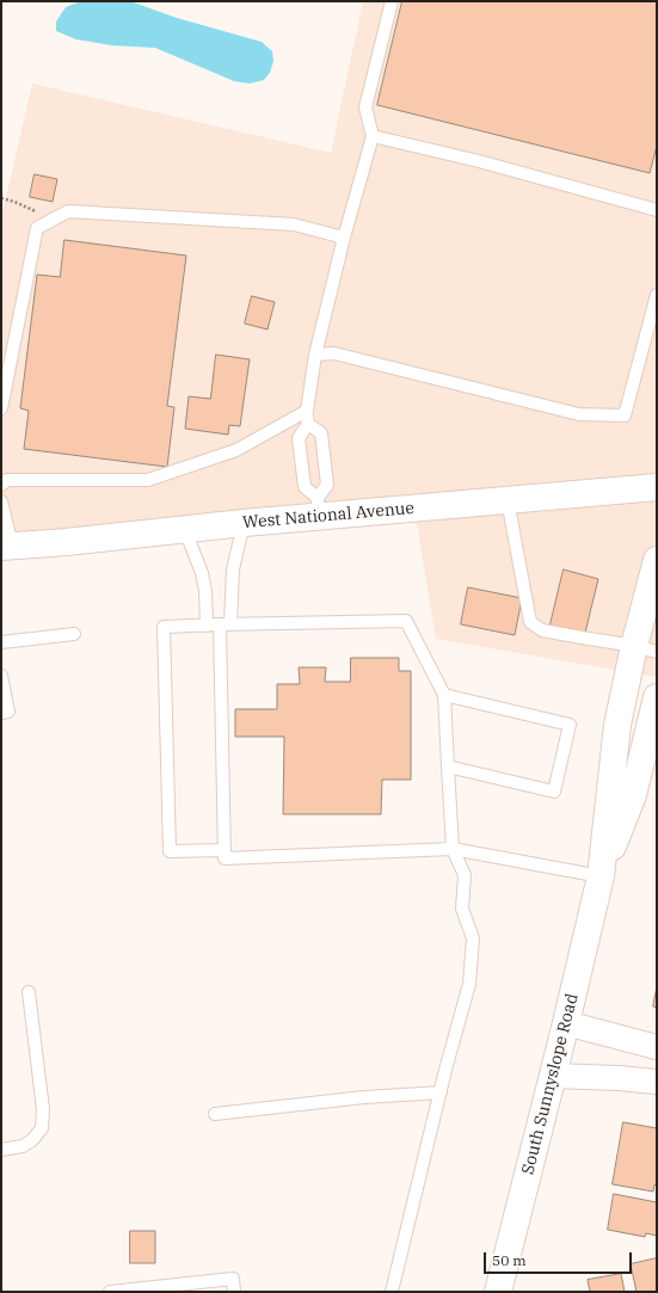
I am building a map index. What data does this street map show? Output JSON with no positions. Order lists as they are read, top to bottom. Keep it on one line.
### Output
{"streets":{"street":["West National Avenue","South Sunnyslope Road"]},"scale_bar":"50 m"}
